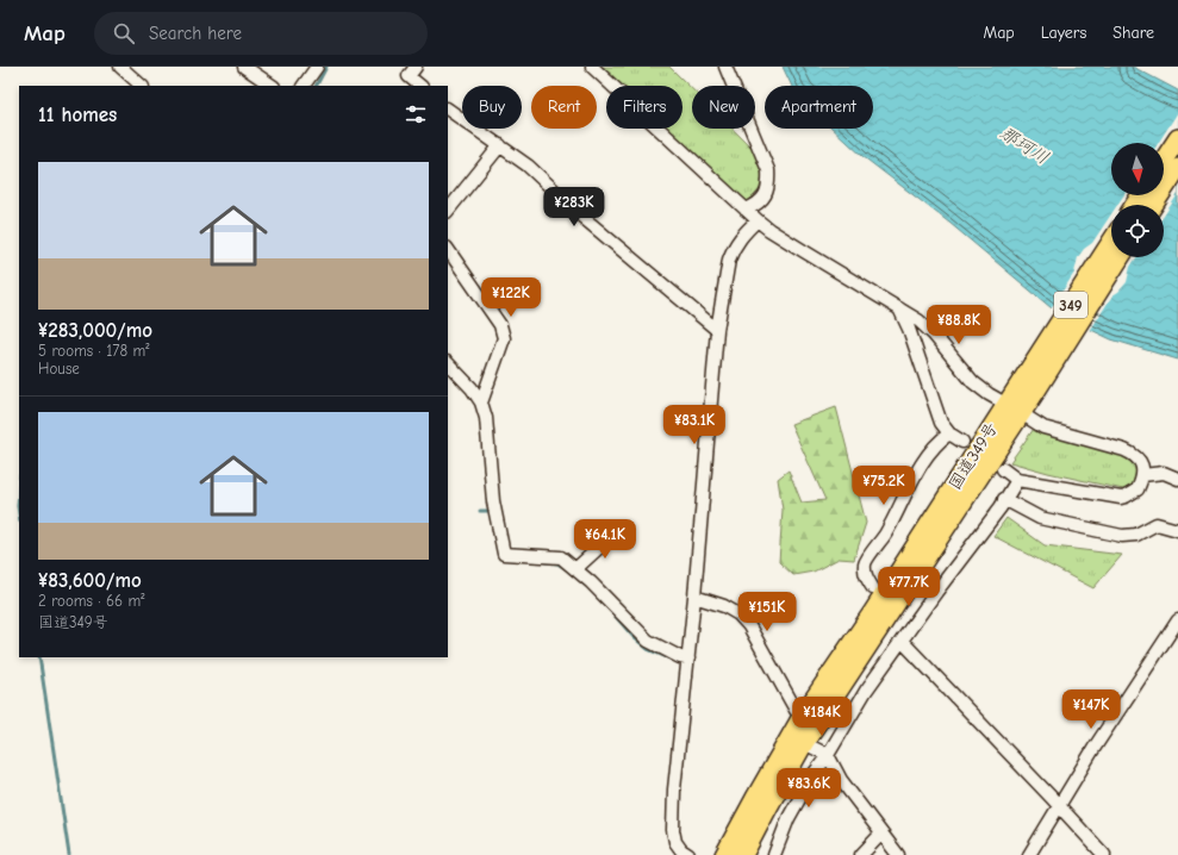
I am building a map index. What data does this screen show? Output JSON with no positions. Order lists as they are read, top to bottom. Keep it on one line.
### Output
{"streets":{"highway":["349","国道349号"]},"water":["那珂川"],"north":"bottom","page":{"header":"Map","search":"Search here","nav":["Map","Layers","Share"],"chip":["Buy","Rent","Filters","New","Apartment"],"heading":"11 homes","list":[{"name":"¥283,000/mo","note":"5 rooms · 178 m² · House"},{"name":"¥83,600/mo","note":"2 rooms · 66 m² · 国道349号"}],"price":["¥283K","¥122K","¥88.8K","¥83.1K","¥75.2K","¥64.1K","¥77.7K","¥151K","¥147K","¥184K","¥83.6K"]}}
